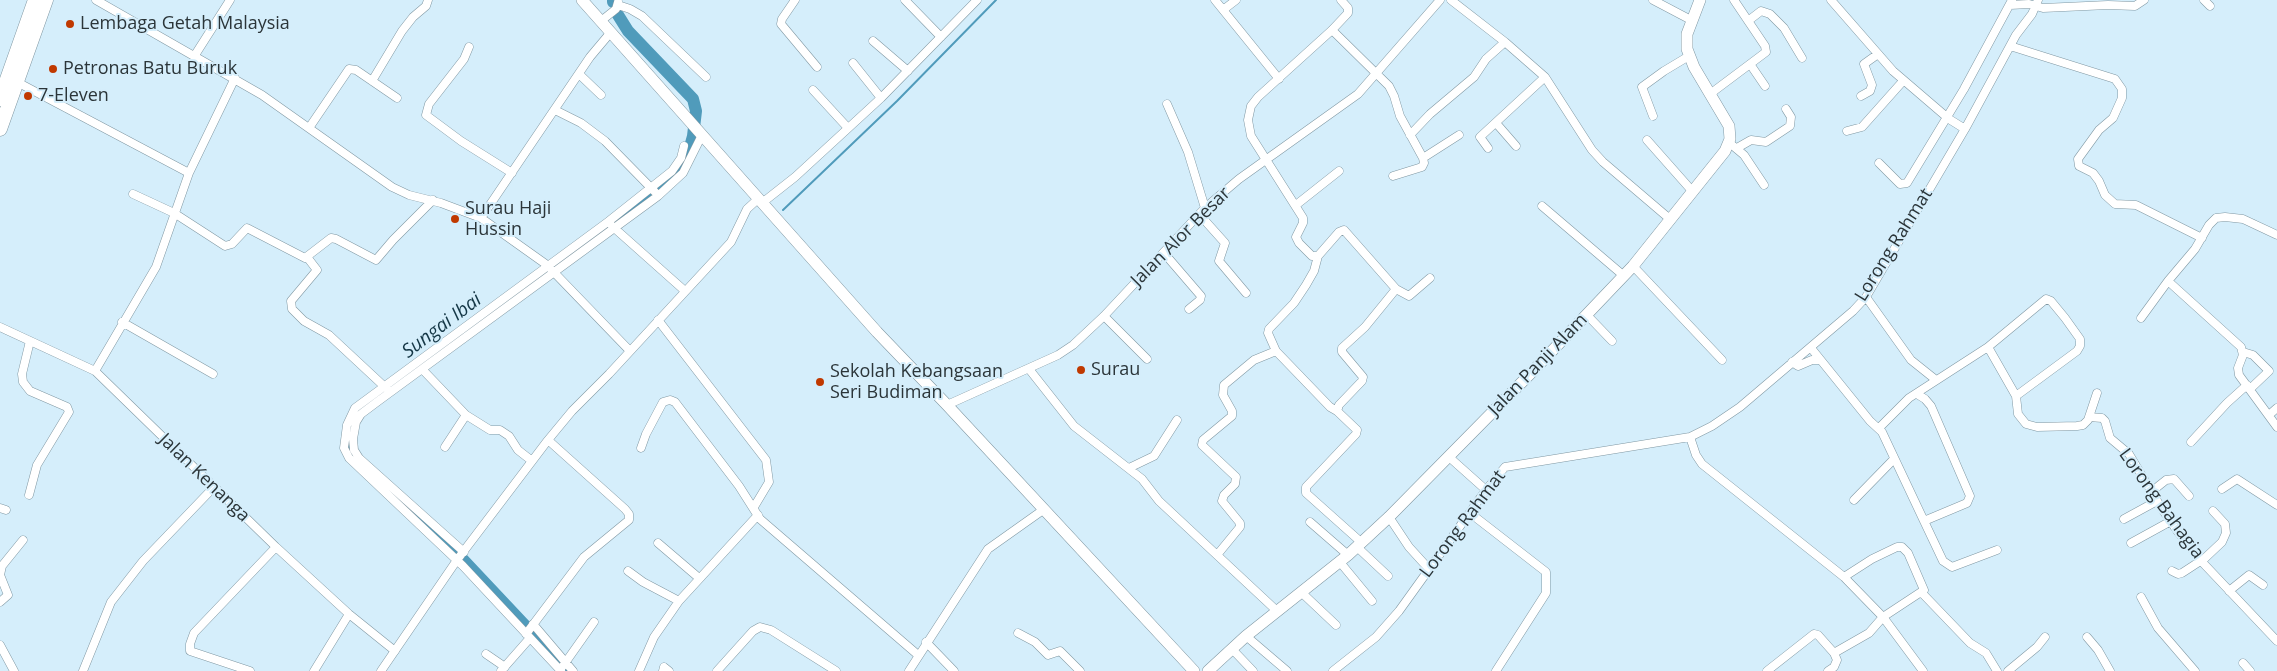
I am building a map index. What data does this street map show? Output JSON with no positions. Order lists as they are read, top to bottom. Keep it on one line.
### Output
{"streets":{"main road":["Jalan Panji Alam"],"street":["Jalan Alor Besar","Lorong Rahmat","Jalan Kenanga","Lorong Bahagia"]},"water":["Sungai Ibai"],"places":["Lembaga Getah Malaysia","Petronas Batu Buruk","7-Eleven","Surau Haji Hussin","Surau","Sekolah Kebangsaan Seri Budiman"]}
